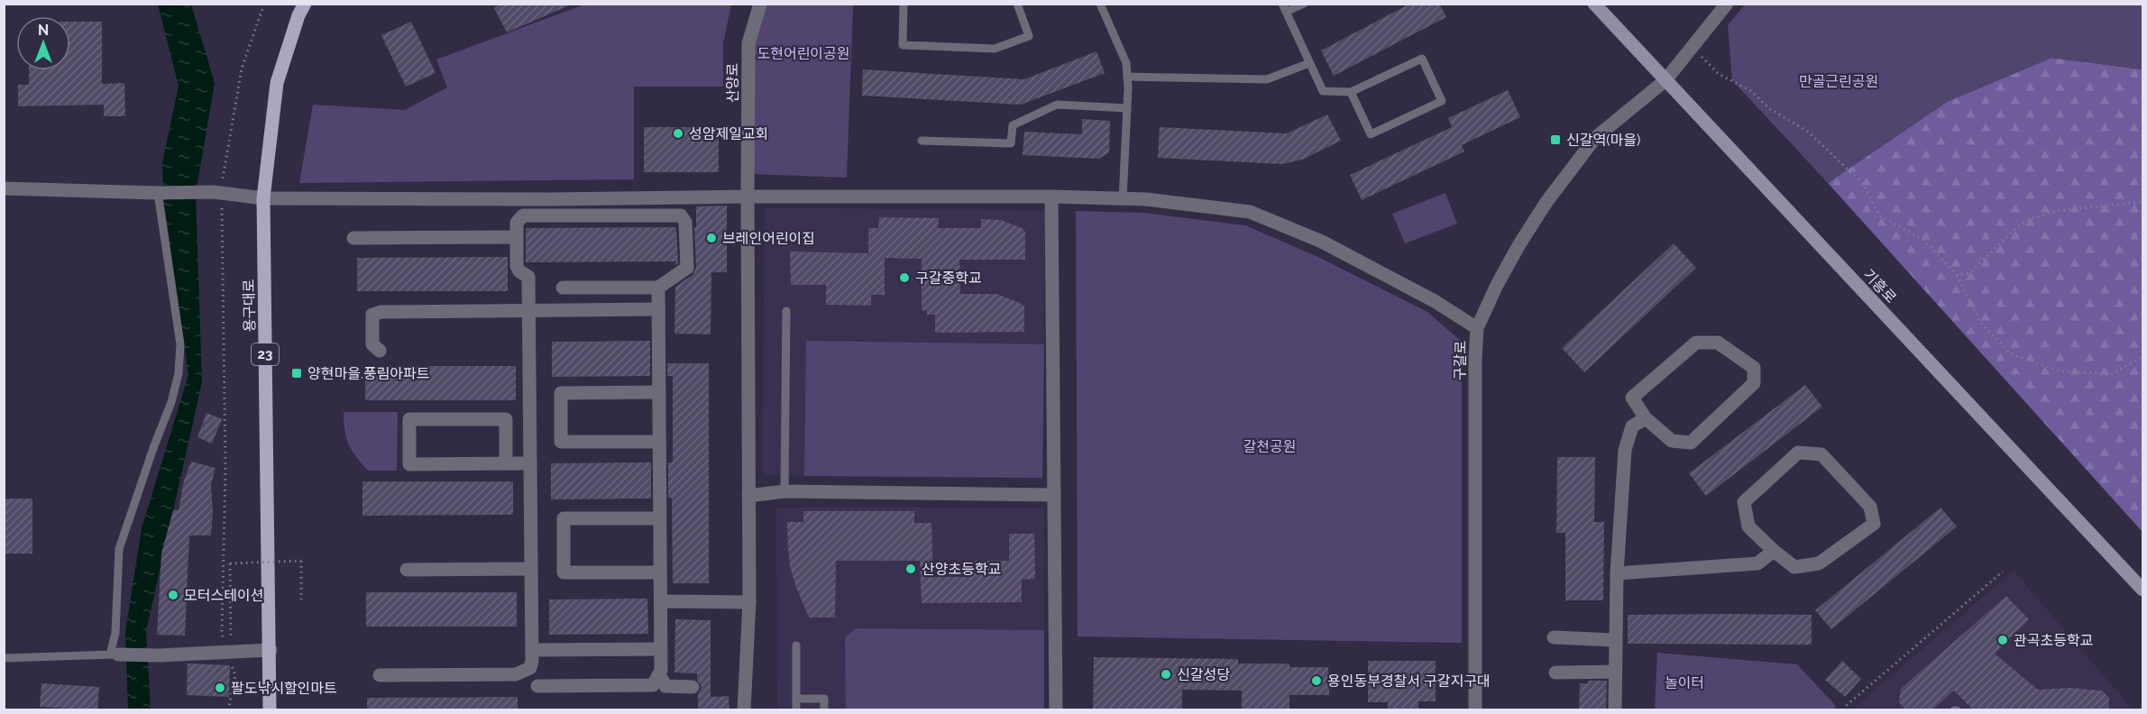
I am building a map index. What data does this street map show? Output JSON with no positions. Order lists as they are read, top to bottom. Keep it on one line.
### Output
{"streets":{"main road":["기흥로","용구대로","23"],"street":["산양로","구갈로"]},"crossings":[["기흥로","구갈로"]],"parks":["도현어린이공원","만골근린공원","갈천공원","놀이터"],"places":{"other":["성암제일교회","브레인어린이집","구갈중학교","산양초등학교","모터스테이션","관곡초등학교","신갈성당","용인동부경찰서 구갈지구대","팔도낚시할인마트"],"transit":["신갈역(마을)","양현마을.풍림아파트"]},"north":"top"}
